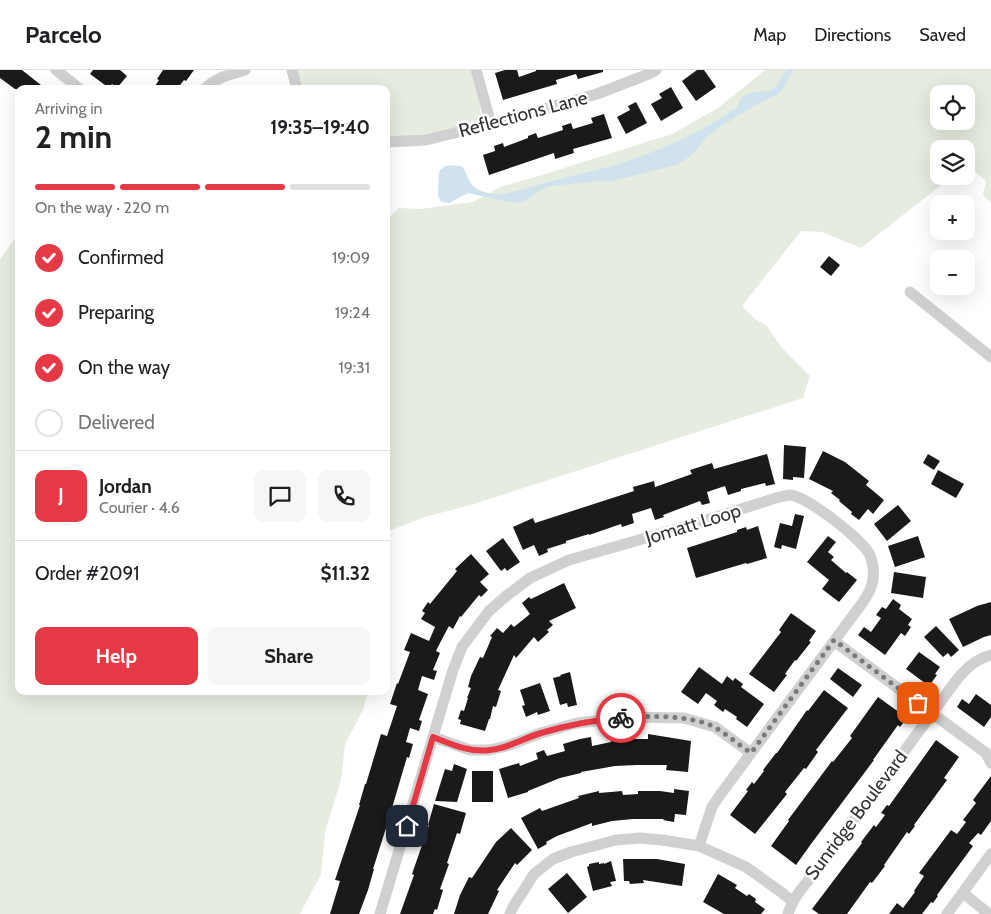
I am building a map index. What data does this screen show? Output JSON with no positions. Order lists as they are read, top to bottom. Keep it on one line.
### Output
{"streets":{"street":["Reflections Lane","Jomatt Loop","Sunridge Boulevard"]},"page":{"header":"Parcelo","nav":["Map","Directions","Saved"],"map_buttons":["+","−"],"heading":["2 min","Arriving in","19:35–19:40"],"panel":["Jordan","Courier · 4.6","Order #2091","$11.32"],"bar":"On the way · 220 m","list":[["Confirmed","19:09"],["Preparing","19:24"],["On the way","19:31"],"Delivered"],"round":"J","buttons":["Help","Share"]}}
